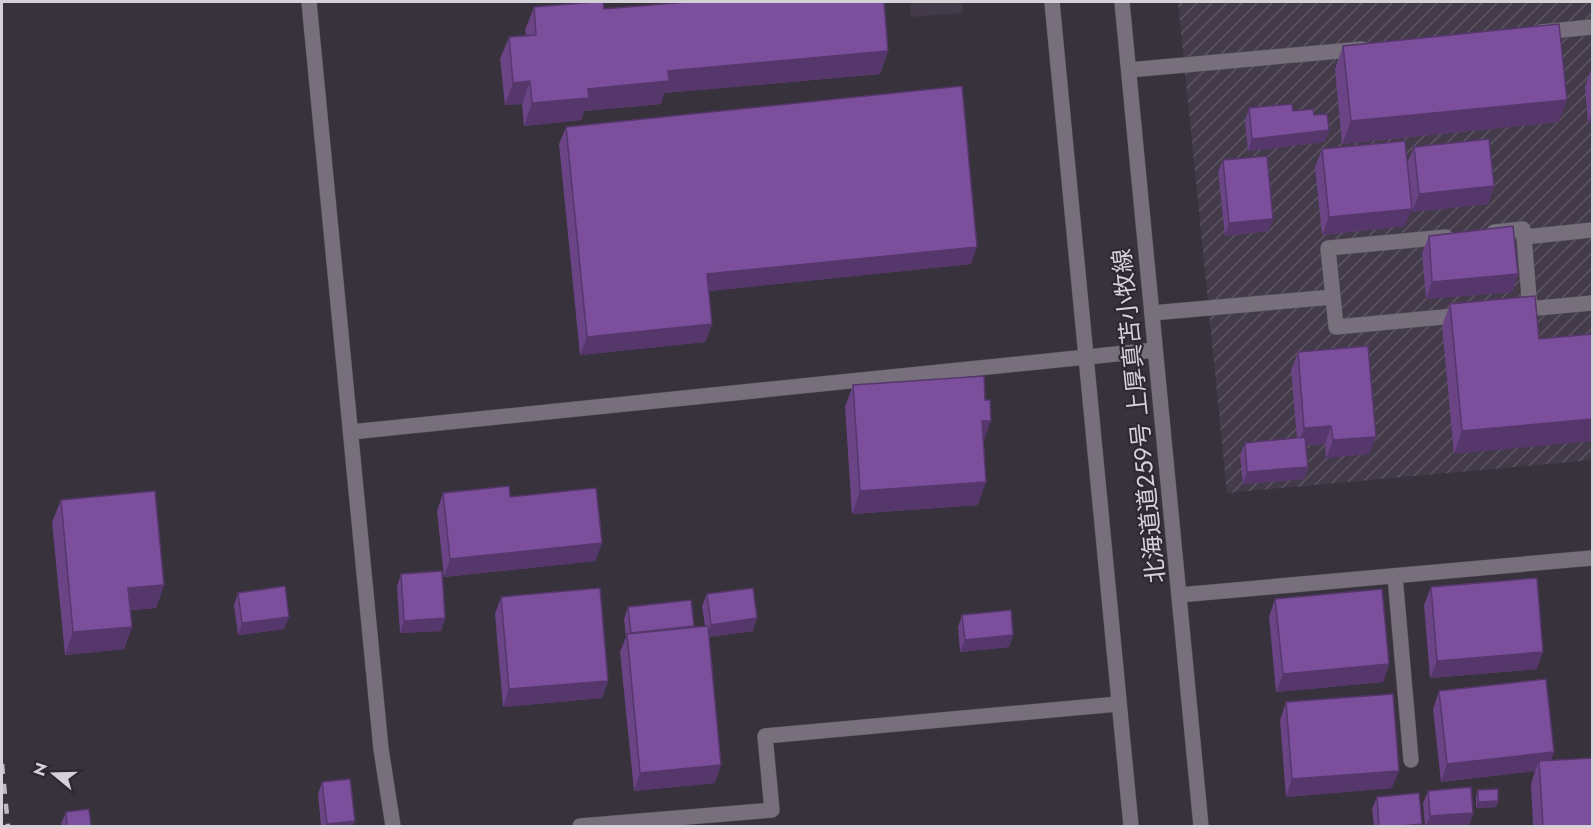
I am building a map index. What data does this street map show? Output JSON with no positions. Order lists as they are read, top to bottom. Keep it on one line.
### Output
{"streets":{"main road":["北海道道259号 上厚真苫小牧線"]},"north":"left"}
